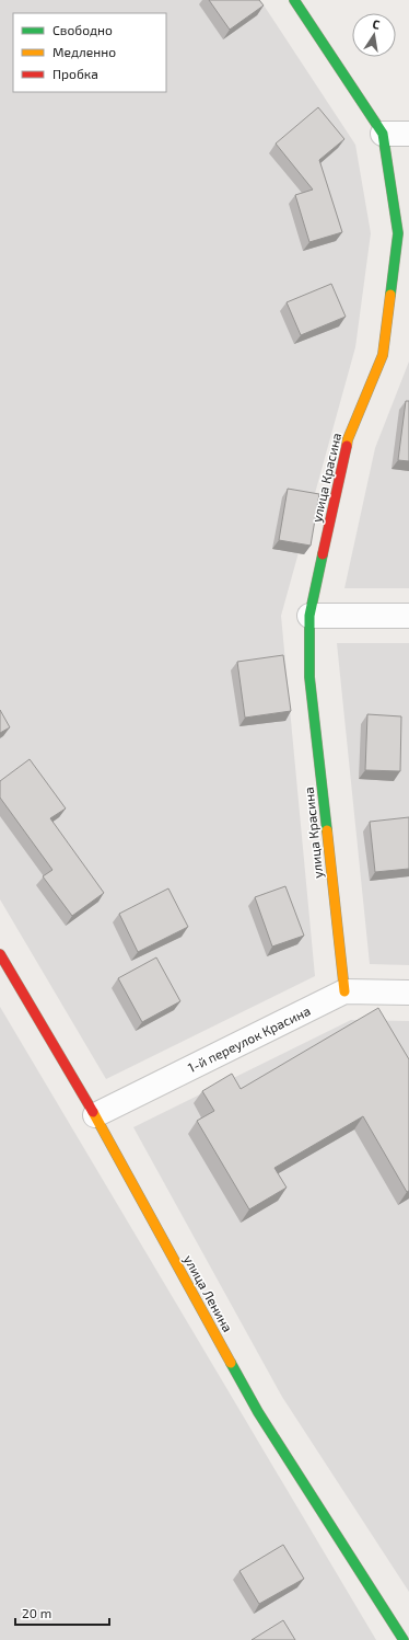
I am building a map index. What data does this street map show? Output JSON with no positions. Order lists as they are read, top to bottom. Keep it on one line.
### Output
{"streets":{"street":["улица Красина","1-й переулок Красина","улица Ленина"]},"crossings":[["улица Красина","1-й переулок Красина"],["1-й переулок Красина","улица Ленина"]],"legend":["Свободно","Медленно","Пробка"],"scale_bar":"20 m","north":"top"}
